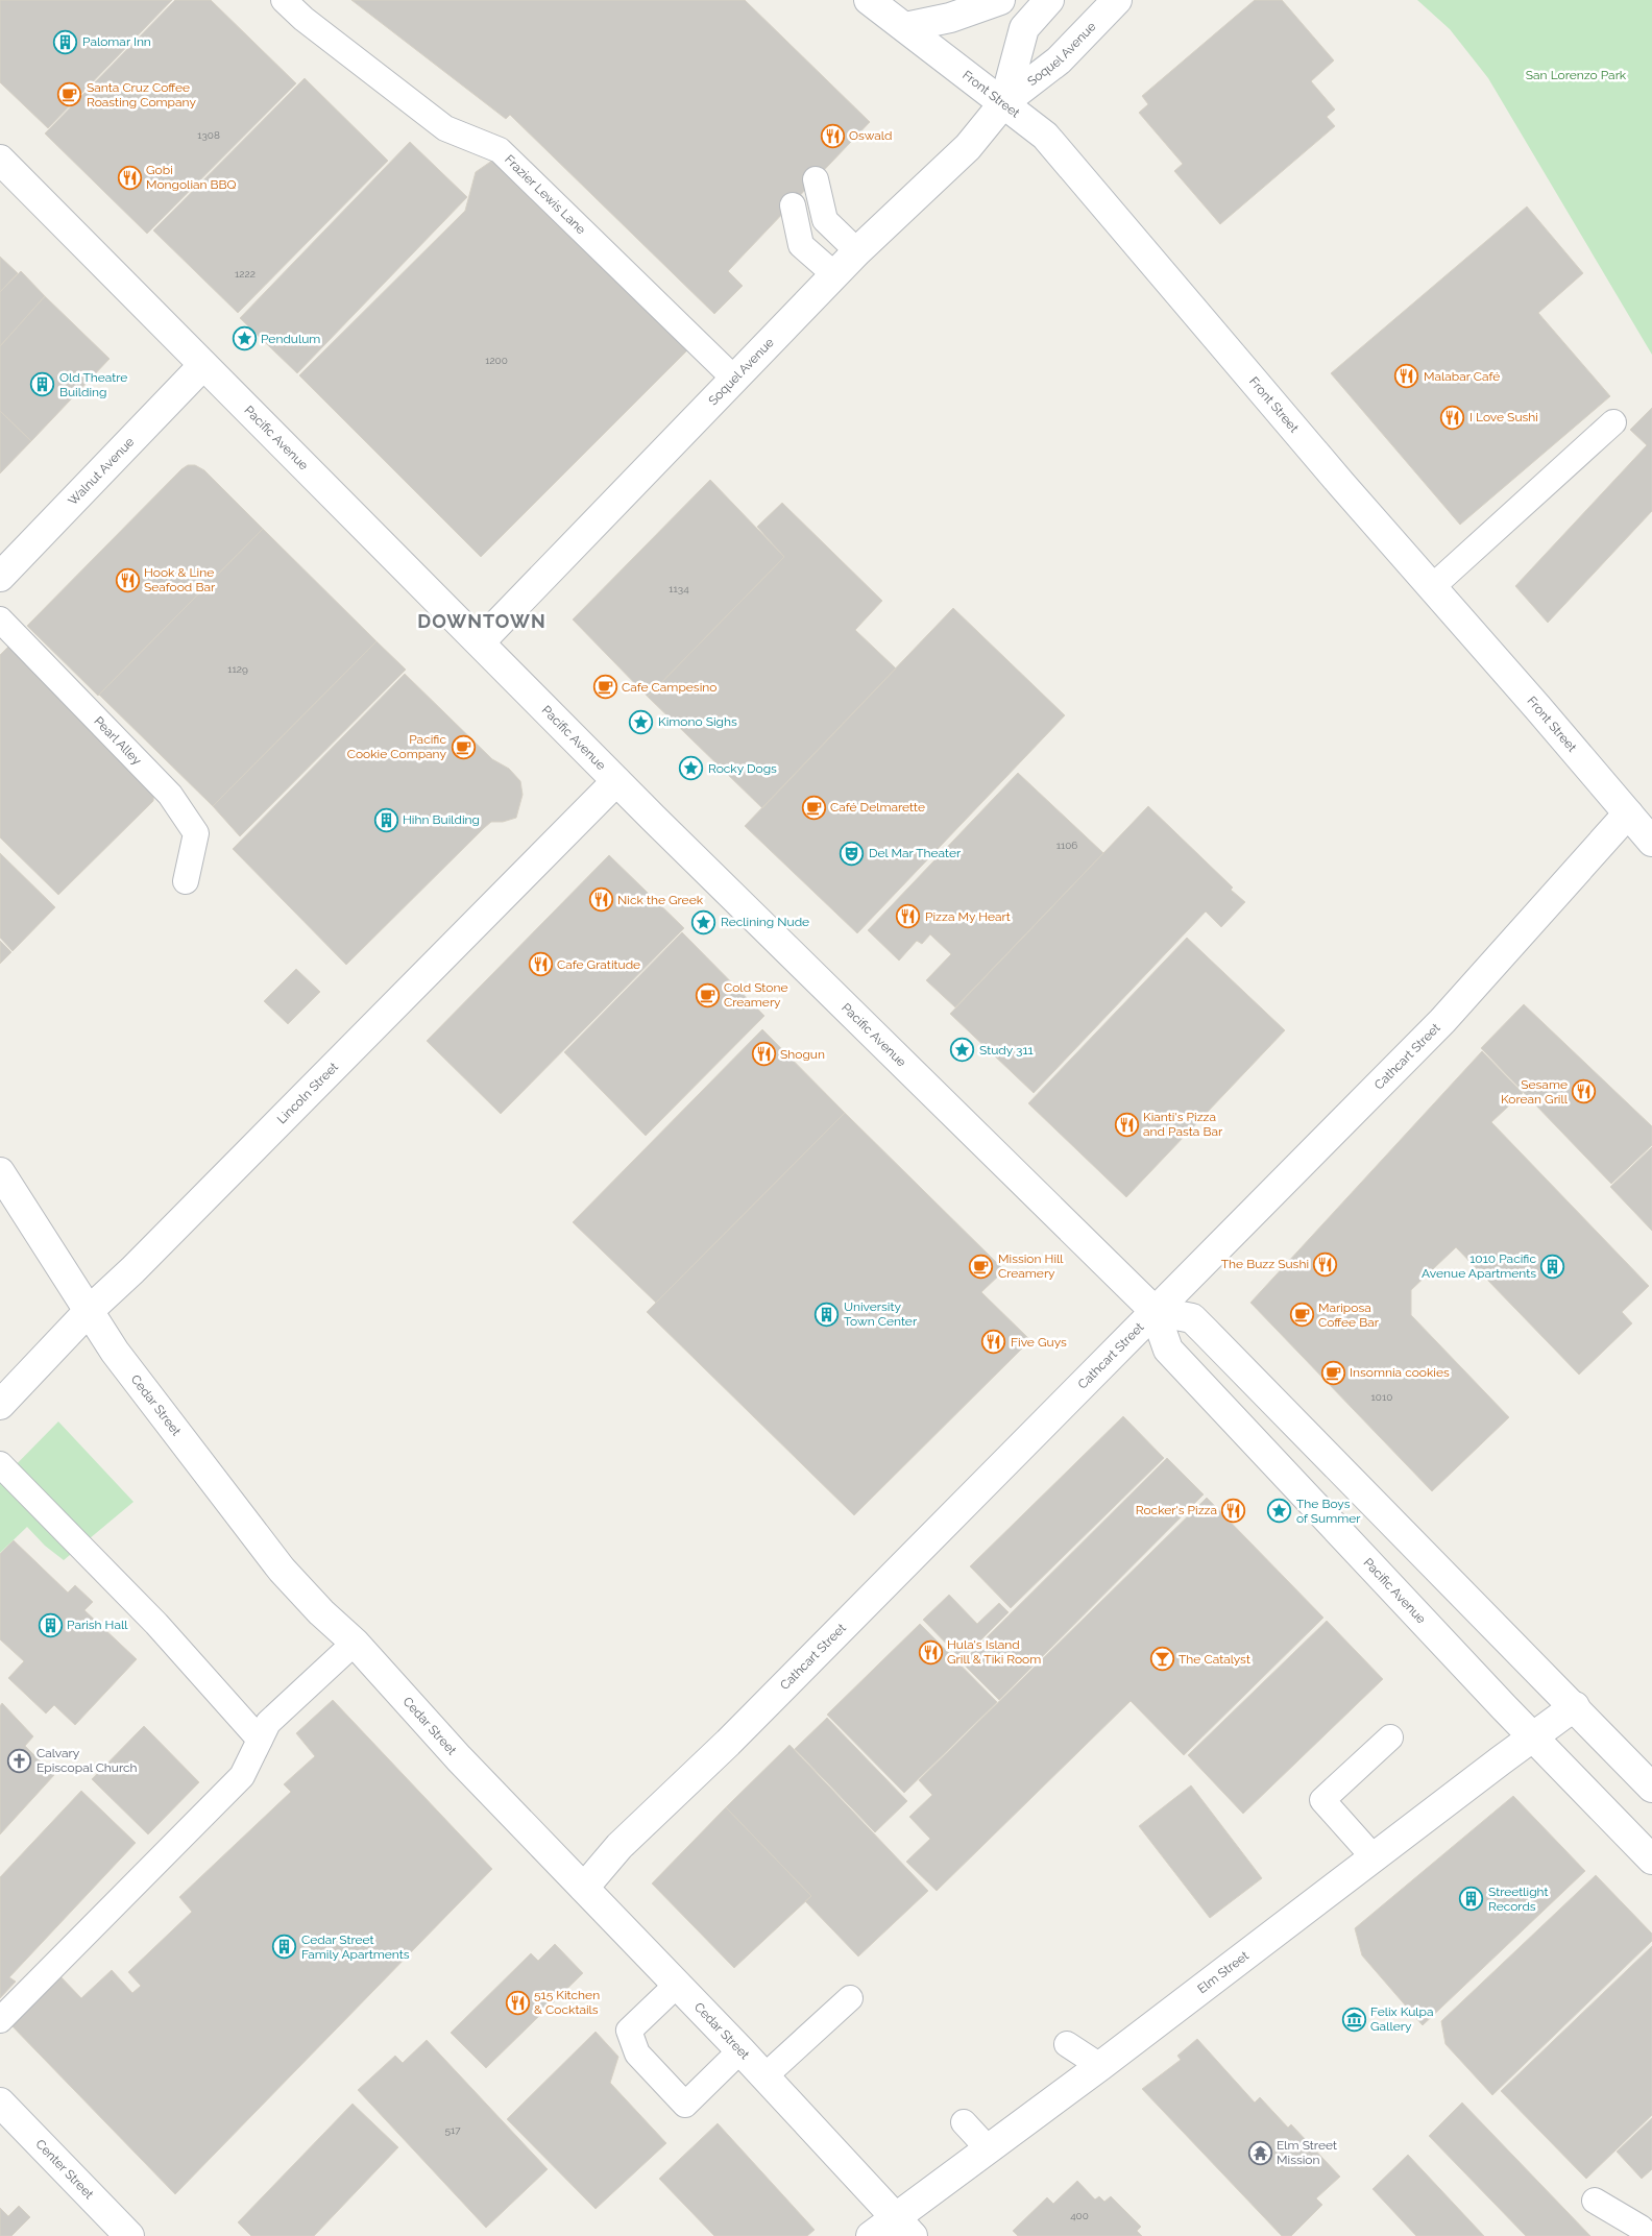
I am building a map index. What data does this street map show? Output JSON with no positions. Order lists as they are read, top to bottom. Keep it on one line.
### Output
{"streets":{"street":["Soquel Avenue","Front Street","Pacific Avenue","Walnut Avenue","Cathcart Street","Lincoln Street","Cedar Street","Elm Street","Center Street"],"lane":["Frazier Lewis Lane","Pearl Alley"]},"crossings":[["Soquel Avenue","Front Street"],["Soquel Avenue","Frazier Lewis Lane"],["Soquel Avenue","Pacific Avenue"],["Front Street","Cathcart Street"],["Pacific Avenue","Walnut Avenue"],["Pacific Avenue","Cathcart Street"],["Pacific Avenue","Lincoln Street"],["Pacific Avenue","Elm Street"],["Cathcart Street","Cedar Street"],["Lincoln Street","Cedar Street"],["Cedar Street","Elm Street"]],"districts":["DOWNTOWN"],"parks":["San Lorenzo Park"],"places":{"building":["Palomar Inn","Old Theatre Building","Hihn Building","1010 Pacific Avenue Apartments","University Town Center","Parish Hall","Streetlight Records","Cedar Street Family Apartments"],"cafe":["Santa Cruz Coffee Roasting Company","Cafe Campesino","Pacific Cookie Company","Café Delmarette","Cold Stone Creamery","Mission Hill Creamery","Mariposa Coffee Bar","Insomnia cookies"],"restaurant":["Oswald","Gobi Mongolian BBQ","Malabar Café","I Love Sushi","Hook & Line Seafood Bar","Nick the Greek","Pizza My Heart","Cafe Gratitude","Shogun","Sesame Korean Grill","Kianti's Pizza and Pasta Bar","The Buzz Sushi","Five Guys","Rocker's Pizza","Hula's Island Grill & Tiki Room","515 Kitchen & Cocktails"],"place":["Pendulum","Kimono Sighs","Rocky Dogs","Reclining Nude","Study 311","The Boys of Summer"],"theatre":["Del Mar Theater"],"bar":["The Catalyst"],"church":["Calvary Episcopal Church"],"museum":["Felix Kulpa Gallery"],"temple":["Elm Street Mission"]},"house_numbers":["1308","1222","1200","1134","1129","1106","1010","517","400"]}
